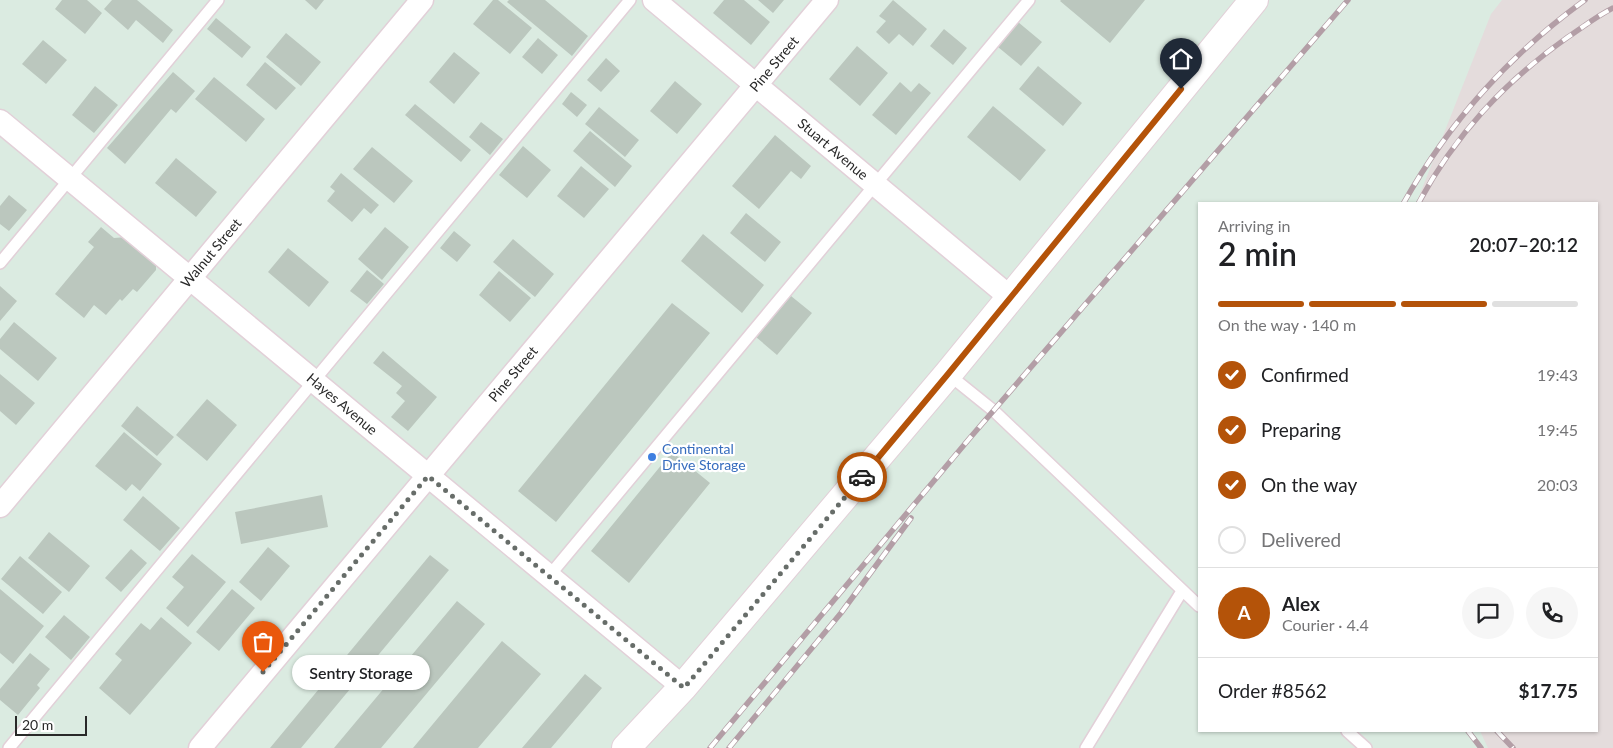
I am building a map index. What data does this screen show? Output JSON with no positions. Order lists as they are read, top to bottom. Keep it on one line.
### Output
{"streets":{"street":["Pine Street","Stuart Avenue","Walnut Street","Hayes Avenue"]},"crossings":[["Pine Street","Stuart Avenue"],["Pine Street","Hayes Avenue"],["Walnut Street","Hayes Avenue"]],"places":["Continental Drive Storage","Sentry Storage"],"scale_bar":"20 m","page":{"heading":["2 min","Arriving in","20:07–20:12"],"panel":["Alex","Courier · 4.4","Order #8562","$17.75"],"bar":"On the way · 140 m","list":[["Confirmed","19:43"],["Preparing","19:45"],["On the way","20:03"],"Delivered"],"round":"A","bubble":"Sentry Storage","scale":"20 m"}}
